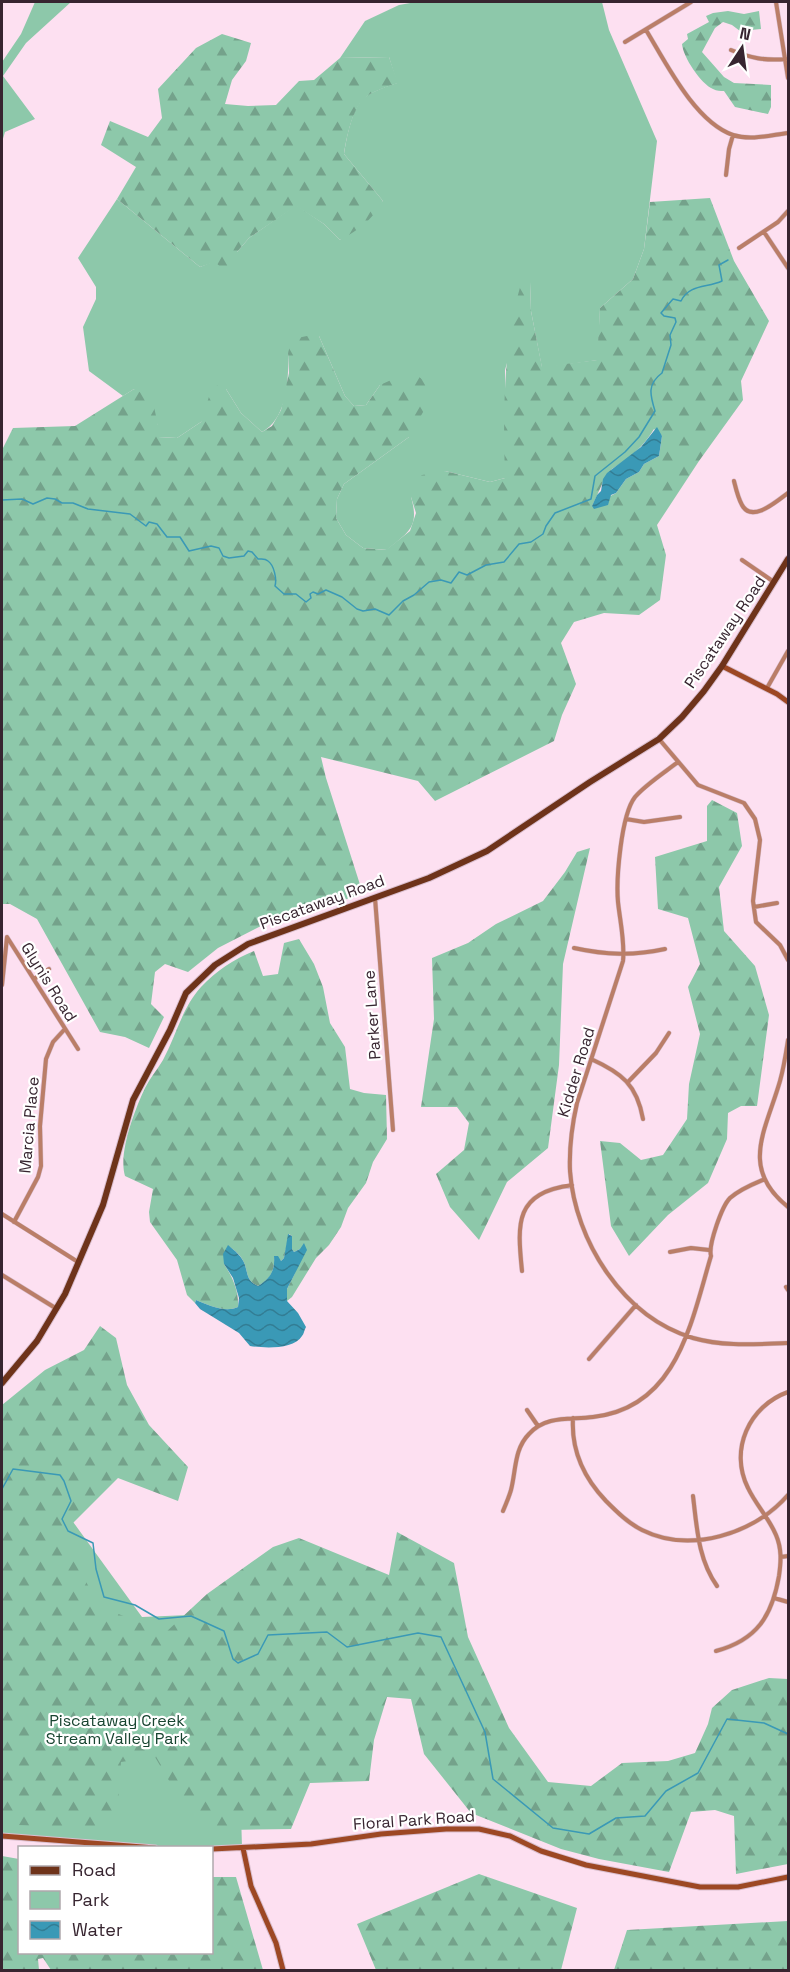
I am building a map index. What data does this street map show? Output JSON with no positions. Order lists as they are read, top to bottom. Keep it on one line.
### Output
{"streets":{"main road":["Piscataway Road"],"street":["Glynis Road","Parker Lane","Kidder Road","Marcia Place","Floral Park Road"]},"crossings":[["Piscataway Road","Parker Lane"],["Glynis Road","Marcia Place"]],"parks":["Piscataway Creek Stream Valley Park"],"legend":["Road","Park","Water"],"north":"top"}
